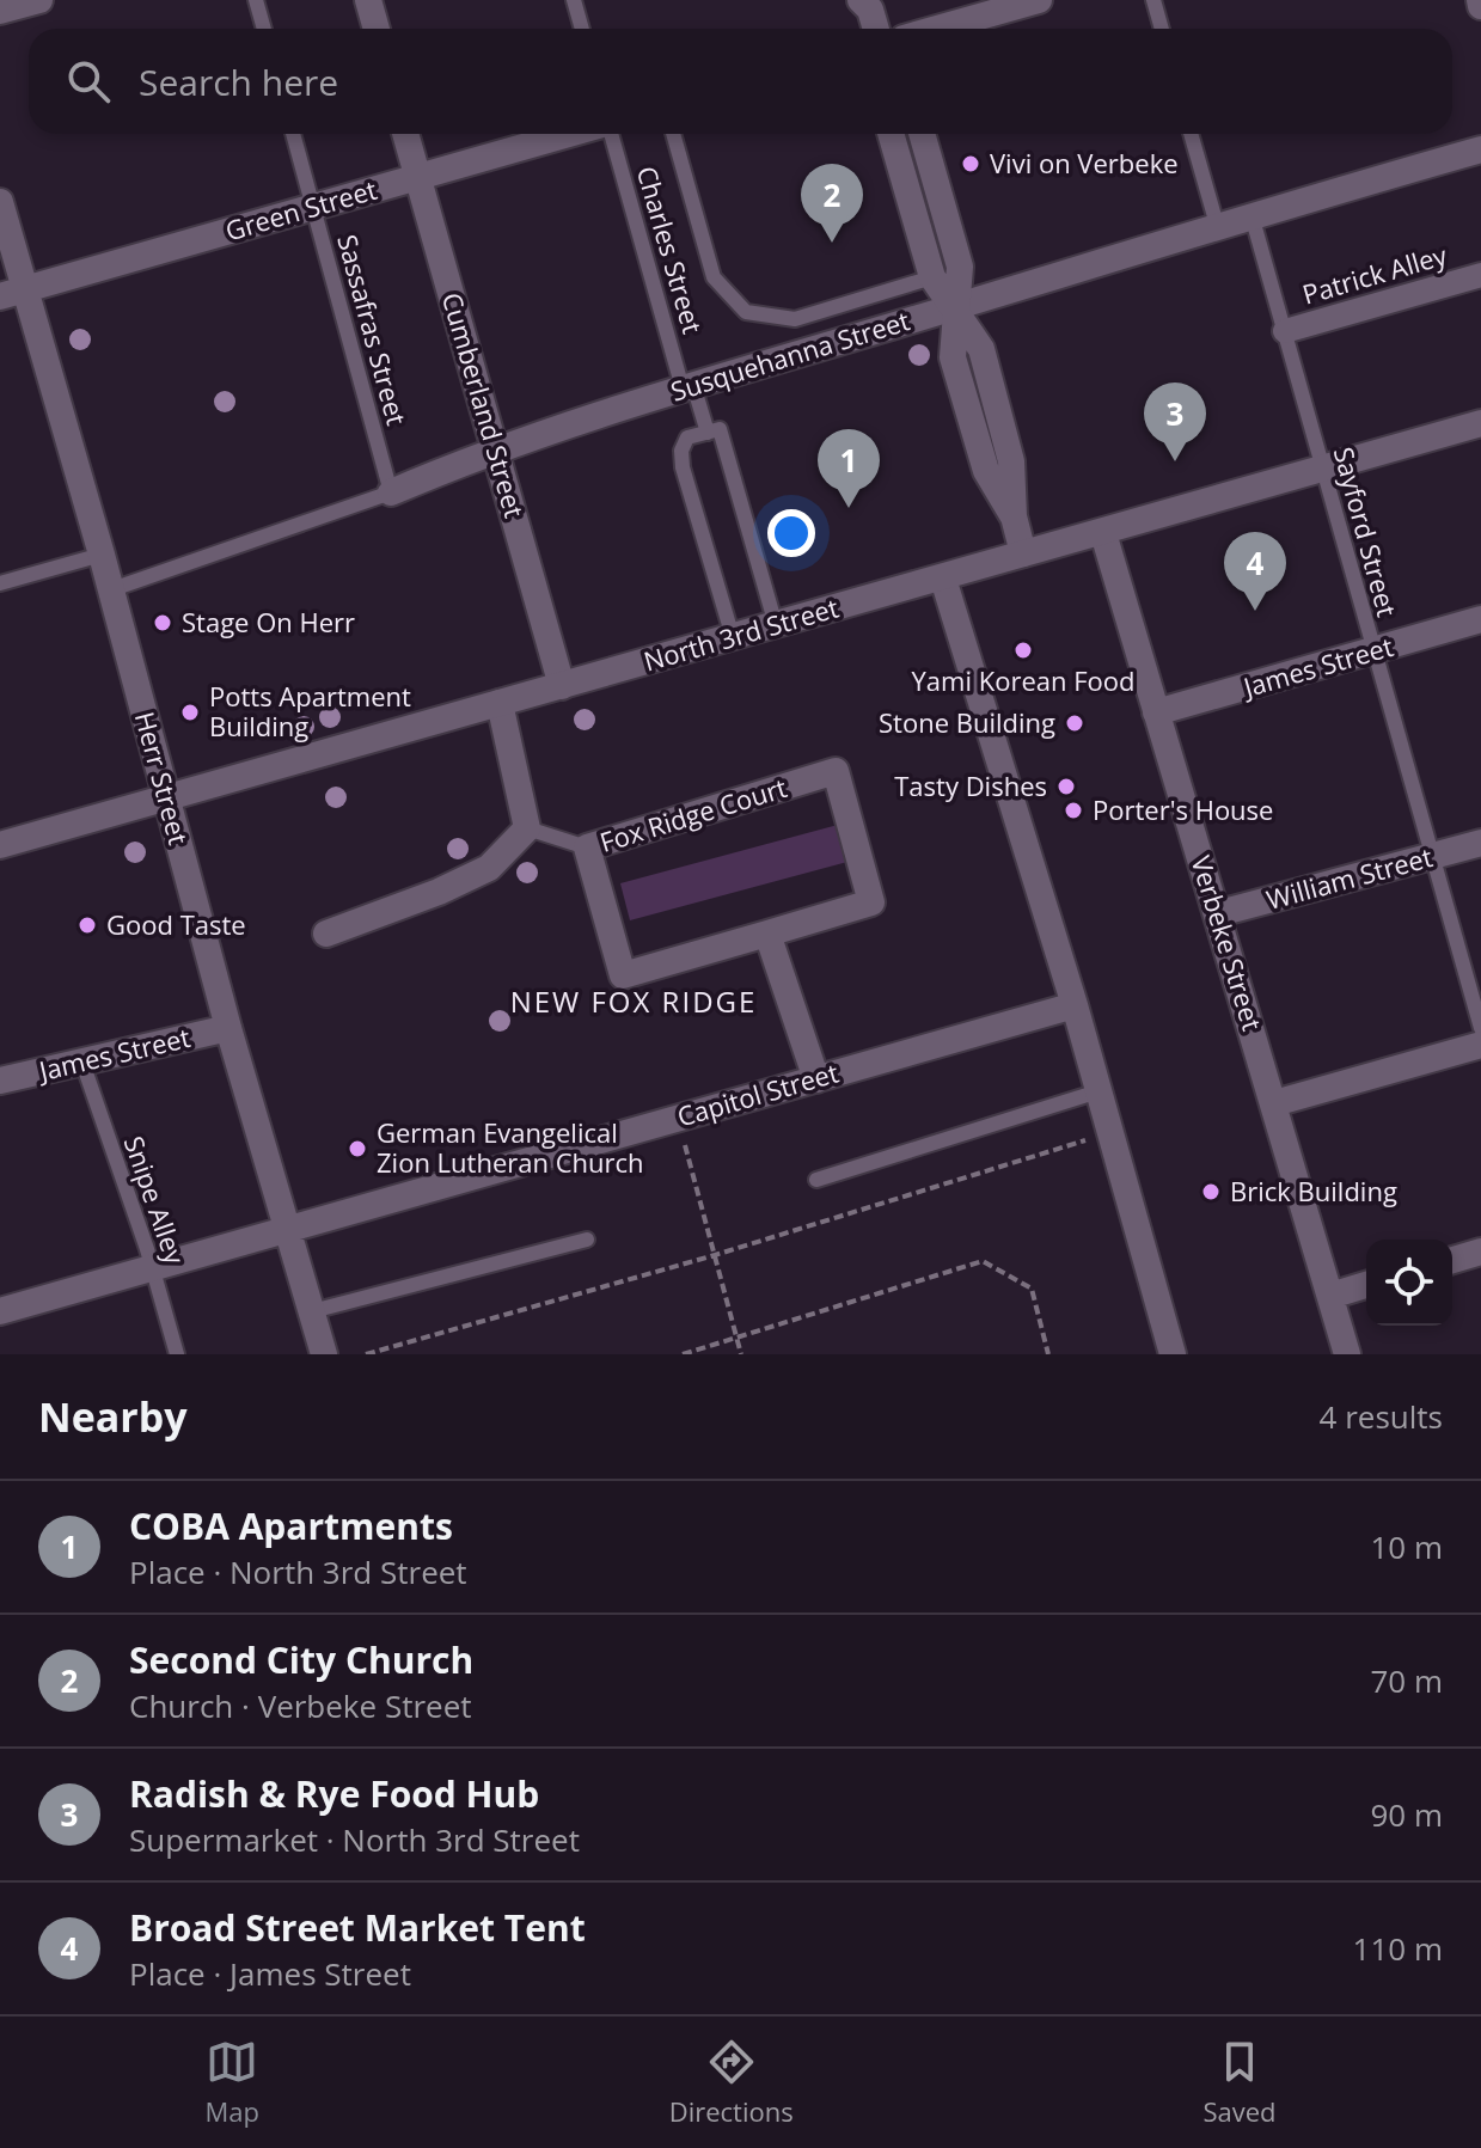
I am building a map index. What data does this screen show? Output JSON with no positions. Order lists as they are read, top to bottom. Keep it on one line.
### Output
{"streets":{"street":["Green Street","Patrick Alley","Susquehanna Street","Cumberland Street","North 3rd Street","James Street","Herr Street","Fox Ridge Court","William Street","Verbeke Street","Capitol Street"],"lane":["Charles Street","Sassafras Street","Sayford Street","Snipe Alley"]},"crossings":[["Green Street","Sassafras Street"],["Green Street","Cumberland Street"],["Green Street","Herr Street"],["Charles Street","Susquehanna Street"],["Charles Street","North 3rd Street"],["Patrick Alley","Sayford Street"],["Sassafras Street","Susquehanna Street"],["Susquehanna Street","Cumberland Street"],["Susquehanna Street","Sayford Street"],["Susquehanna Street","Herr Street"],["Cumberland Street","North 3rd Street"],["Sayford Street","North 3rd Street"],["Sayford Street","James Street"],["Sayford Street","William Street"],["North 3rd Street","Herr Street"],["North 3rd Street","Verbeke Street"],["James Street","Herr Street"],["James Street","Verbeke Street"],["James Street","Snipe Alley"],["Herr Street","Capitol Street"],["William Street","Verbeke Street"],["Capitol Street","Snipe Alley"]],"districts":["NEW FOX RIDGE"],"places":["Vivi on Verbeke","Stage On Herr","Yami Korean Food","Potts Apartment Building","Stone Building","Tasty Dishes","Porter's House","Good Taste","German Evangelical Zion Lutheran Church","Brick Building"],"page":{"search":"Search here","pins":["2","3","1","4"],"heading":["Nearby","4 results"],"list":[{"mark":"1","name":"COBA Apartments","note":"Place · North 3rd Street","value":"10 m"},{"mark":"2","name":"Second City Church","note":"Church · Verbeke Street","value":"70 m"},{"mark":"3","name":"Radish & Rye Food Hub","note":"Supermarket · North 3rd Street","value":"90 m"},{"mark":"4","name":"Broad Street Market Tent","note":"Place · James Street","value":"110 m"}],"nav":["Map","Directions","Saved"]}}
